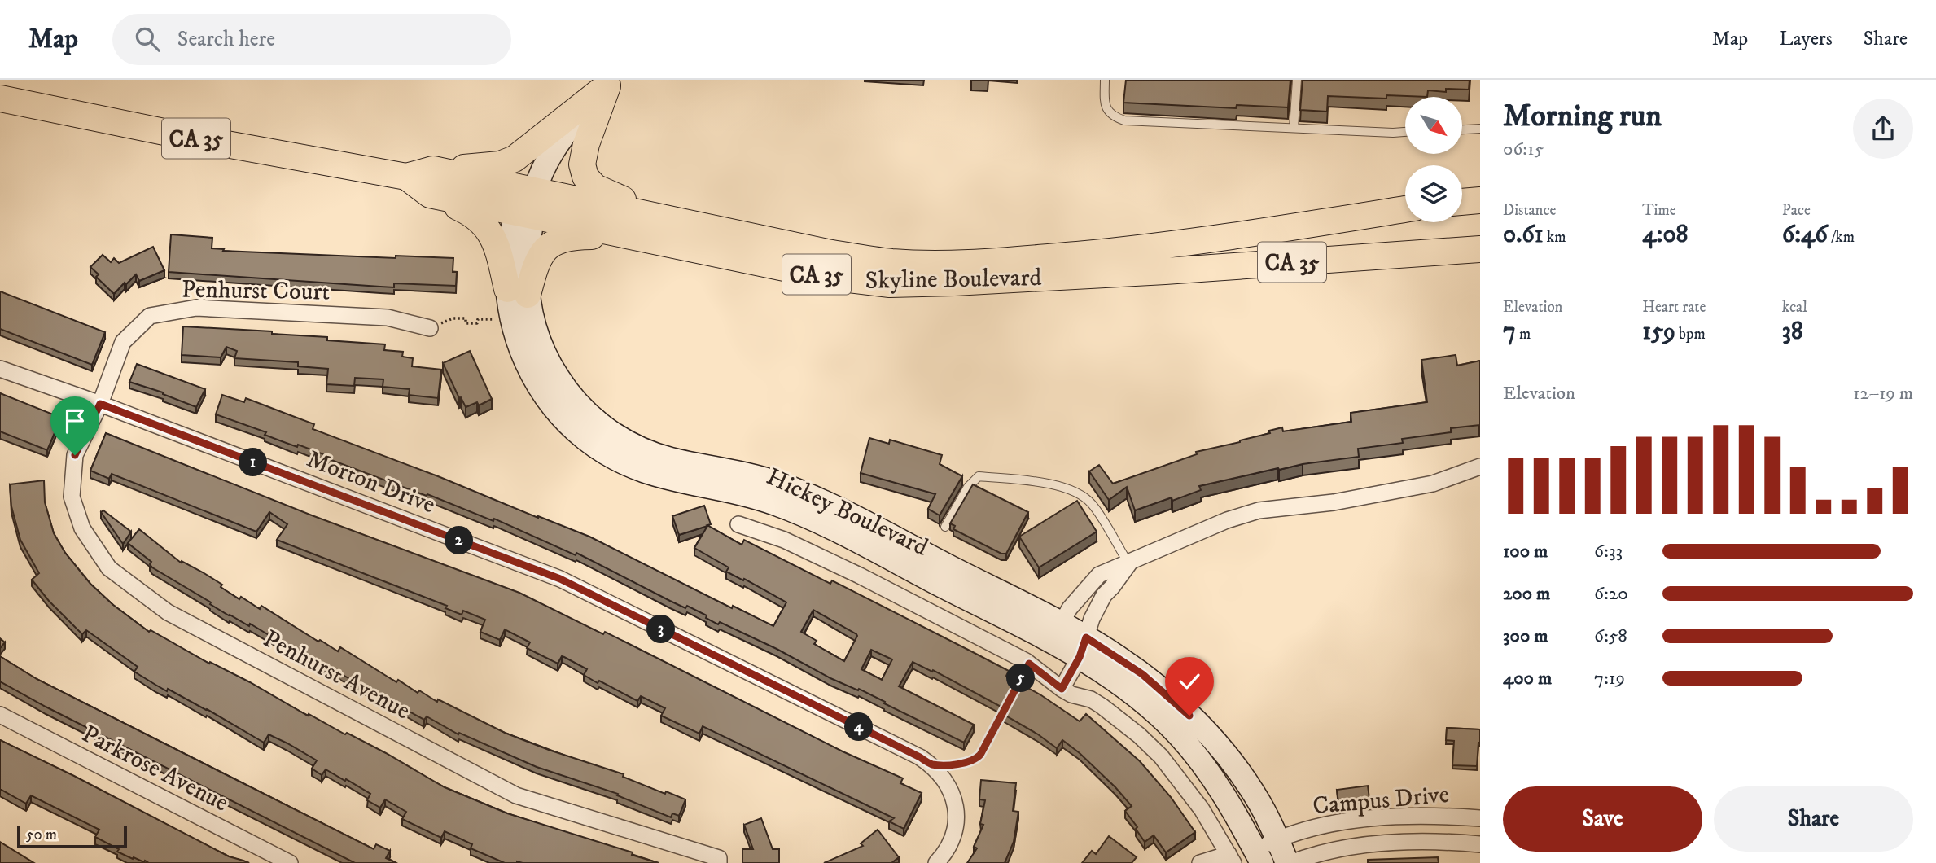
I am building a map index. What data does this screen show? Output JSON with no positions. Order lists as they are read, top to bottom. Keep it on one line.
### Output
{"streets":{"main road":["CA 35","Skyline Boulevard","Hickey Boulevard"],"street":["Penhurst Court","Morton Drive","Penhurst Avenue","Parkrose Avenue","Campus Drive"]},"crossings":[["Skyline Boulevard","Hickey Boulevard"],["Penhurst Court","Morton Drive"],["Penhurst Court","Penhurst Avenue"],["Morton Drive","Penhurst Avenue"],["Hickey Boulevard","Campus Drive"]],"scale_bar":"50 m","north":"bottom right","page":{"header":"Map","search":"Search here","nav":["Map","Layers","Share"],"heading":["Morning run","06:15"],"stats":[["Distance","0.61 km"],["Time","4:08"],["Pace","6:46 /km"],["Elevation","7 m"],["Heart rate","159 bpm"],["kcal","38"]],"chart":["Elevation","12–19 m"],"pins":["1","2","3","5","4"],"list":[{"name":"100 m","note":"6:33"},{"name":"200 m","note":"6:20"},{"name":"300 m","note":"6:58"},{"name":"400 m","note":"7:19"}],"buttons":["Save","Share"],"scale":"50 m"}}
